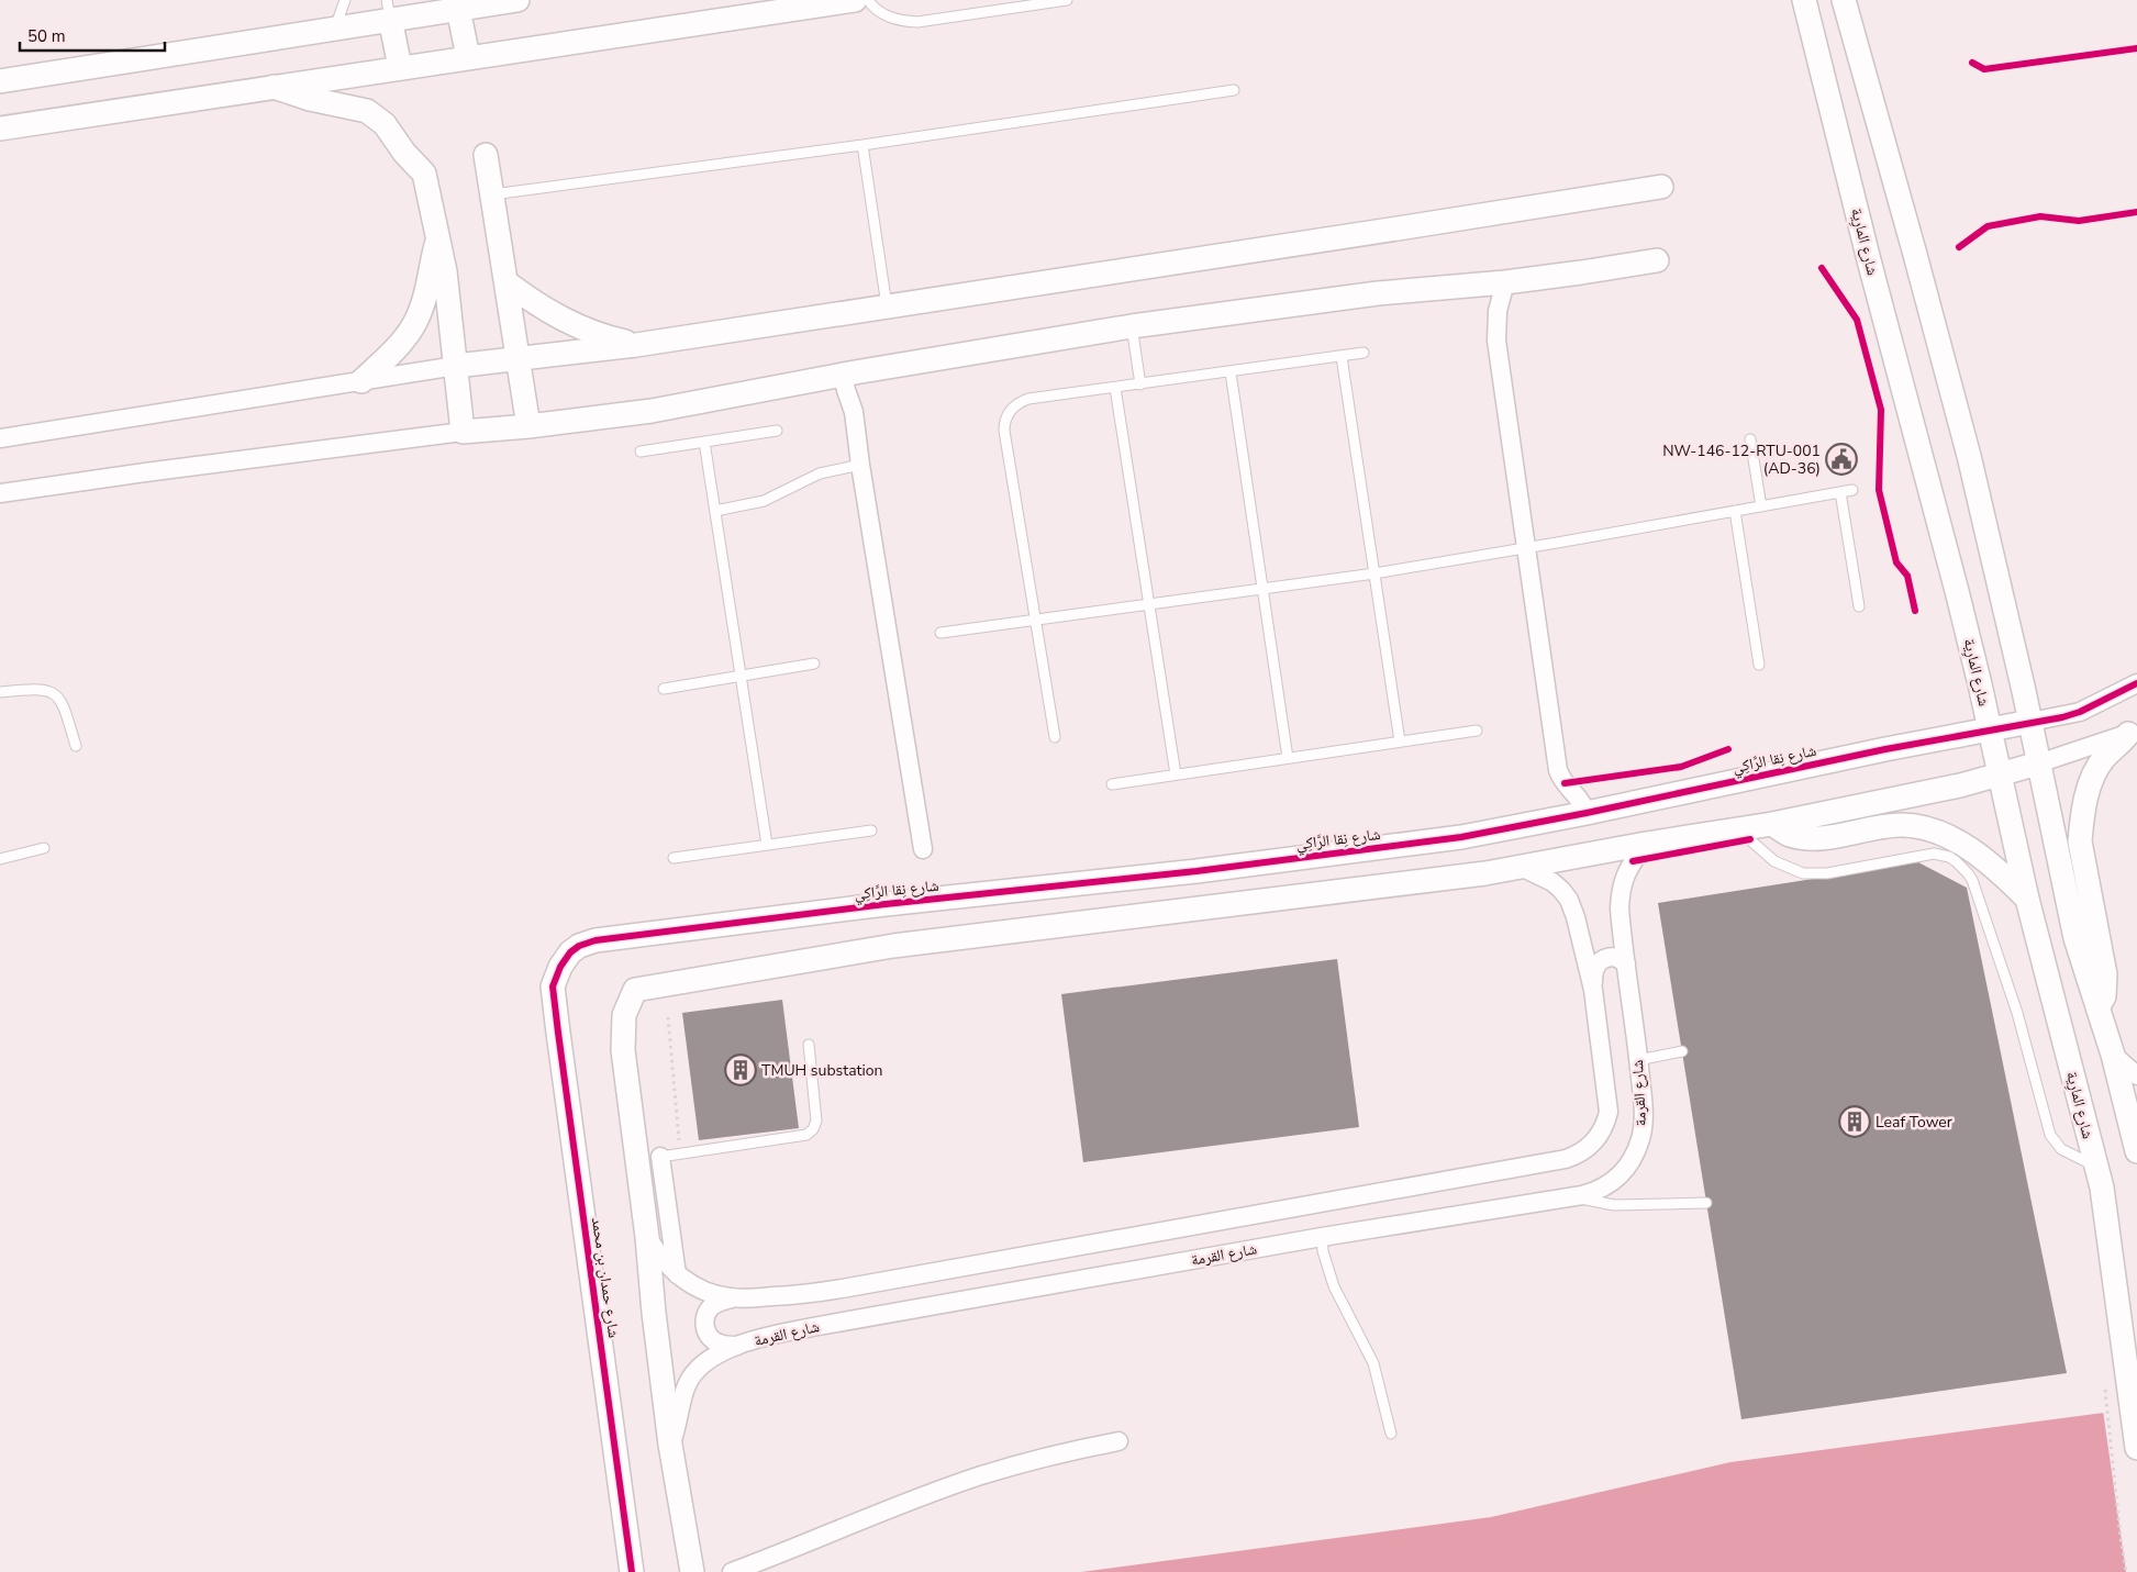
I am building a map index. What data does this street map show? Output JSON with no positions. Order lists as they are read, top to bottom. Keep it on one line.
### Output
{"streets":{"street":["شارع المارِية","شارع نِقا الرَّاكِي","شارع القرمة","شارع حمدان بن محمد"]},"crossings":[["شارع المارِية","شارع نِقا الرَّاكِي"],["شارع نِقا الرَّاكِي","شارع حمدان بن محمد"]],"places":{"public building":["NW-146-12-RTU-001 (AD-36)"],"building":["TMUH substation","Leaf Tower"]},"scale_bar":"50 m"}
